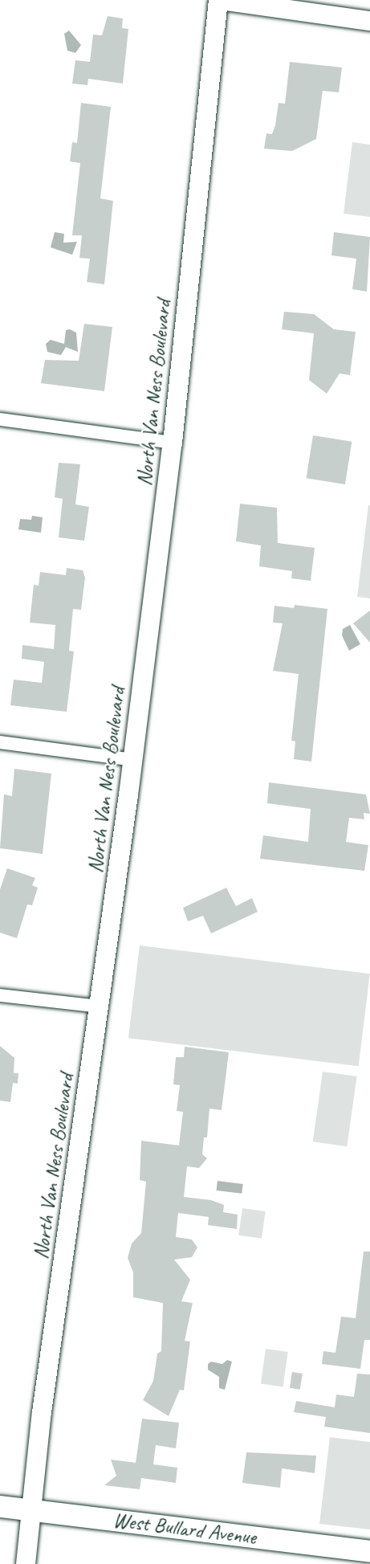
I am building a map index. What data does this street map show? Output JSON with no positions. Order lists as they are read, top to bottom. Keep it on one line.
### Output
{"streets":{"main road":["West Bullard Avenue"],"street":["North Van Ness Boulevard"]},"crossings":[["North Van Ness Boulevard","West Bullard Avenue"]]}
